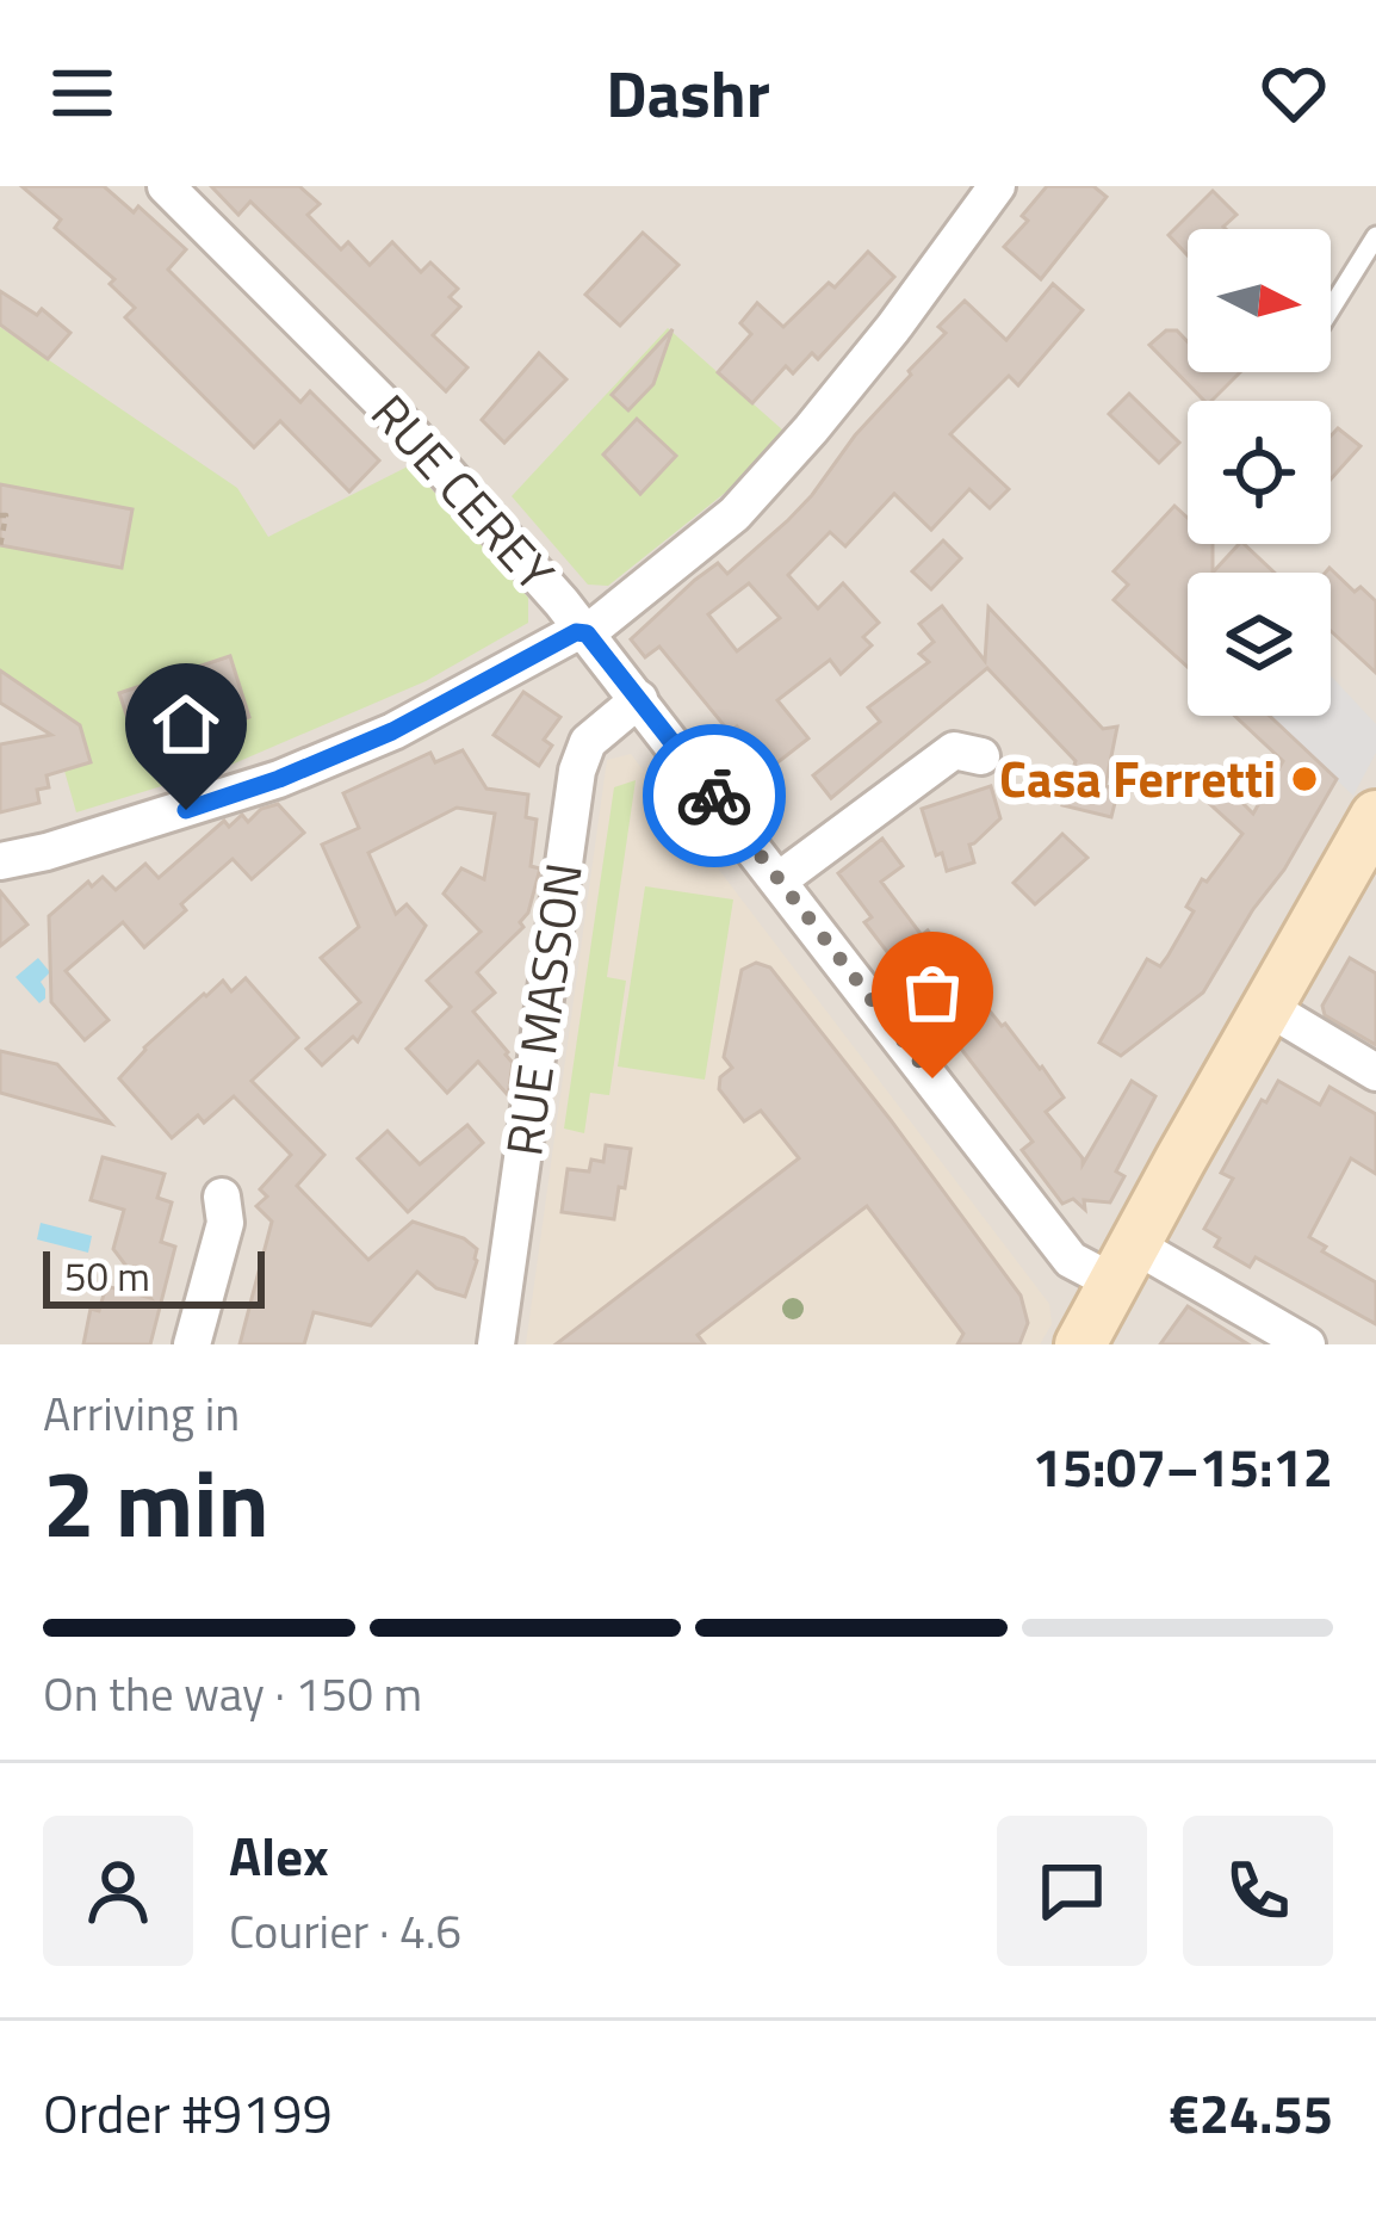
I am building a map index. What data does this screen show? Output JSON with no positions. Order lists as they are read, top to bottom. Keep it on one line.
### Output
{"streets":{"street":["RUE CEREY","RUE MASSON"]},"crossings":[["RUE CEREY","RUE MASSON"]],"places":["Casa Ferretti"],"scale_bar":"50 m","north":"right","page":{"header":"Dashr","scale":"50 m","heading":["2 min","Arriving in","15:07–15:12"],"panel":["Alex","Courier · 4.6","Order #9199","€24.55"],"bar":"On the way · 150 m"}}
